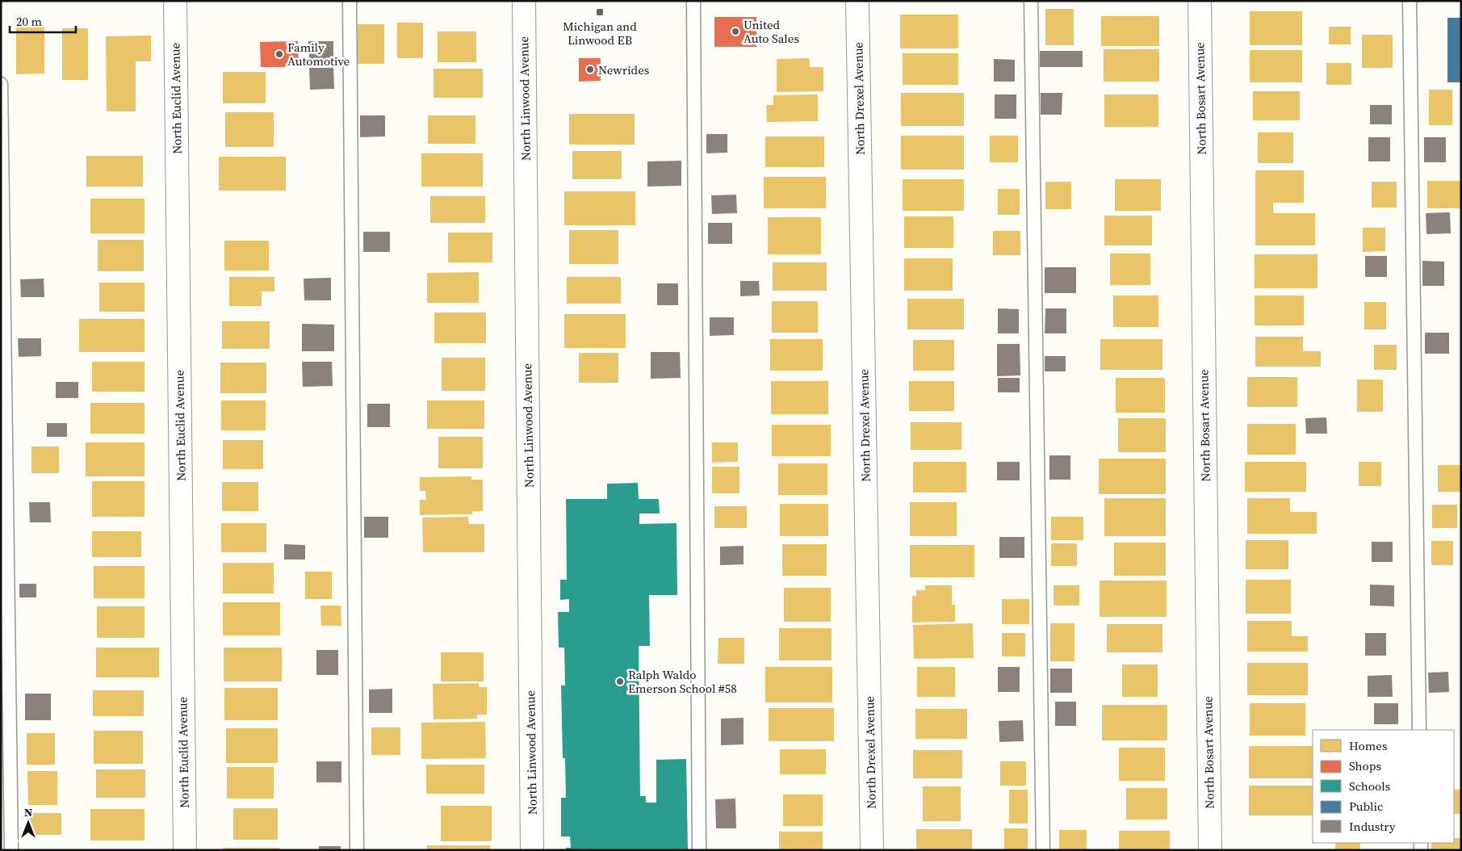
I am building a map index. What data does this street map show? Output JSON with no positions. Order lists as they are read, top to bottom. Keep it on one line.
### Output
{"streets":{"street":["North Euclid Avenue","North Linwood Avenue","North Drexel Avenue","North Bosart Avenue"]},"places":{"transit":["Michigan and Linwood EB"],"other":["United Auto Sales","Family Automotive","Newrides","Ralph Waldo Emerson School #58"]},"legend":["Homes","Shops","Schools","Public","Industry"],"scale_bar":"20 m","north":"top"}
